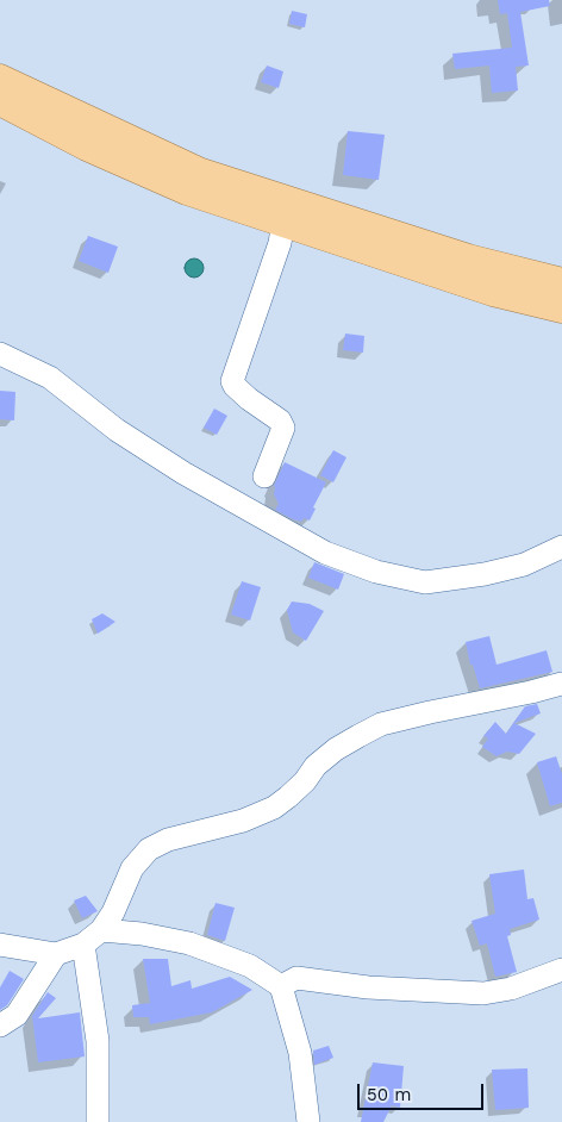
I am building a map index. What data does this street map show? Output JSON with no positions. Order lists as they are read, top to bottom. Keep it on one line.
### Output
{"scale_bar":"50 m"}
